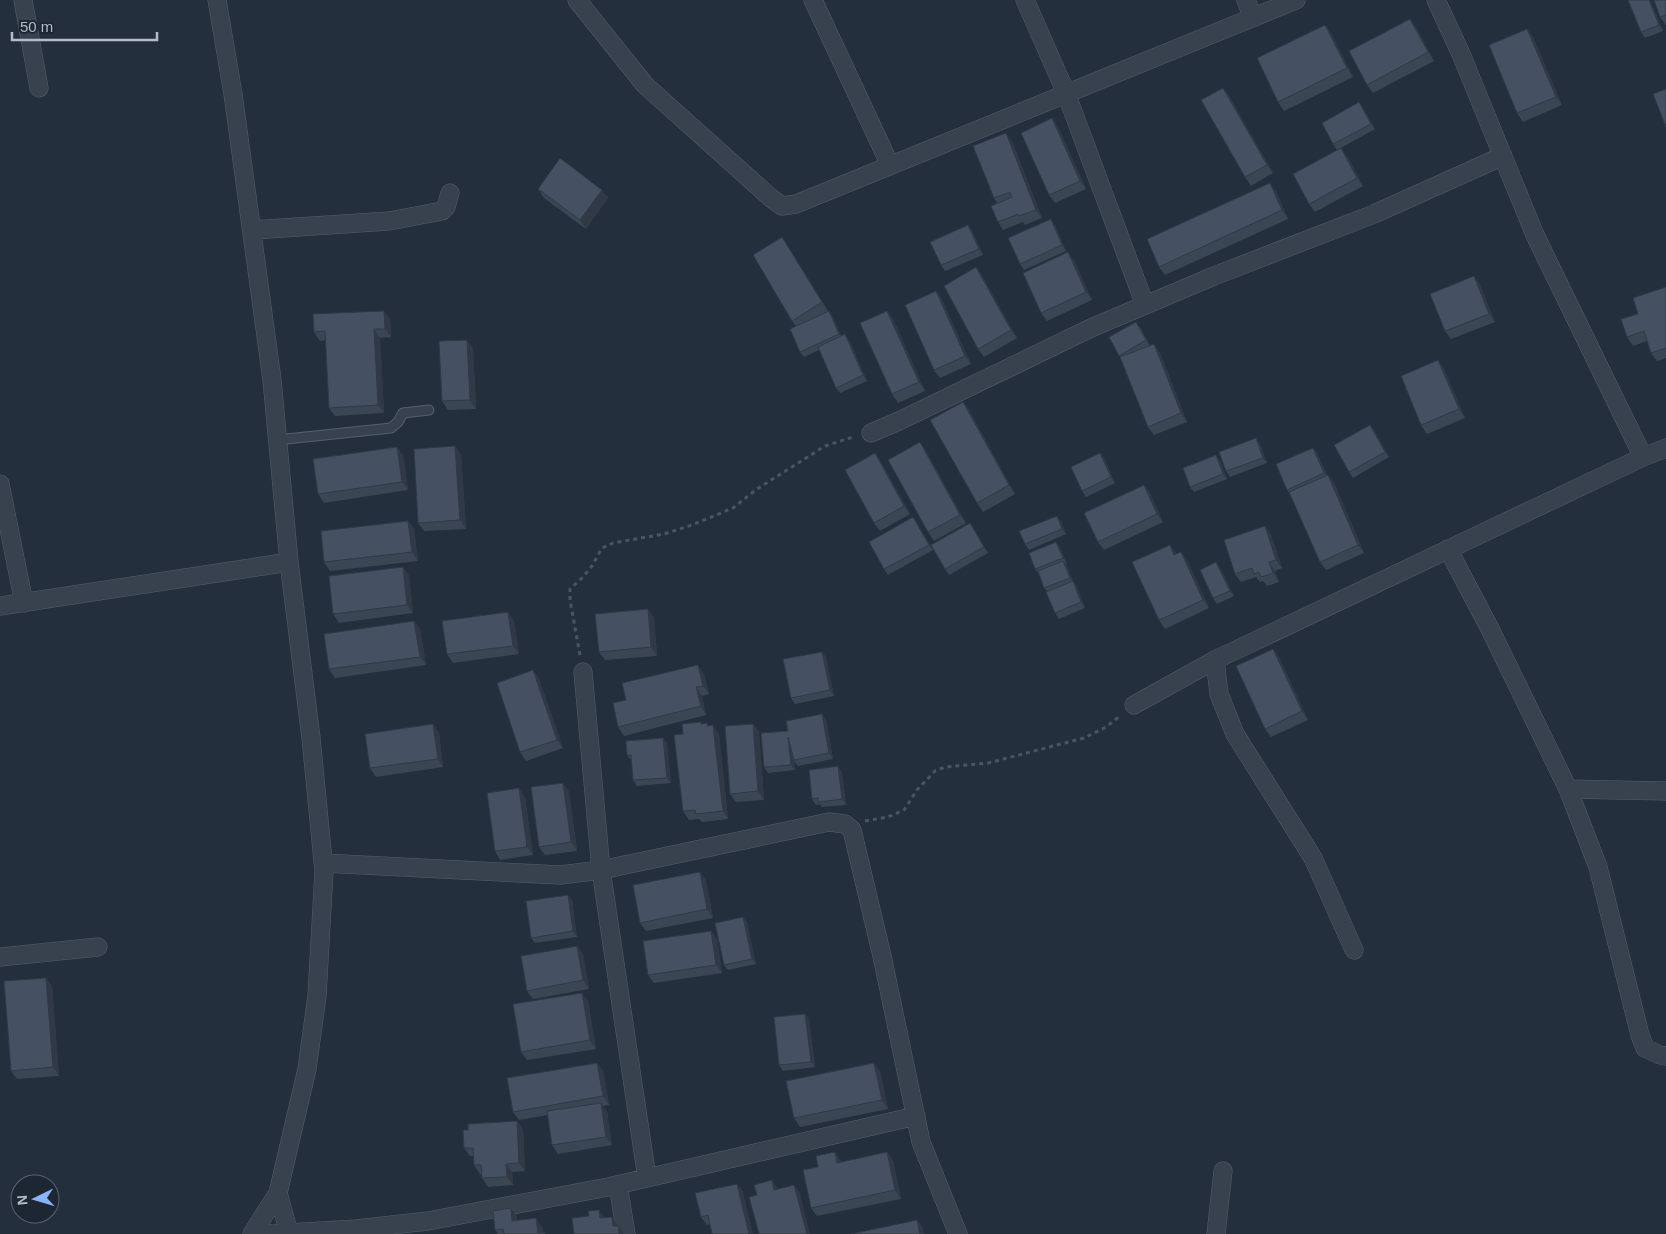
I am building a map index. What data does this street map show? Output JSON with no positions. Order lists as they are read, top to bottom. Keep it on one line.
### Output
{"scale_bar":"50 m","north":"left"}
